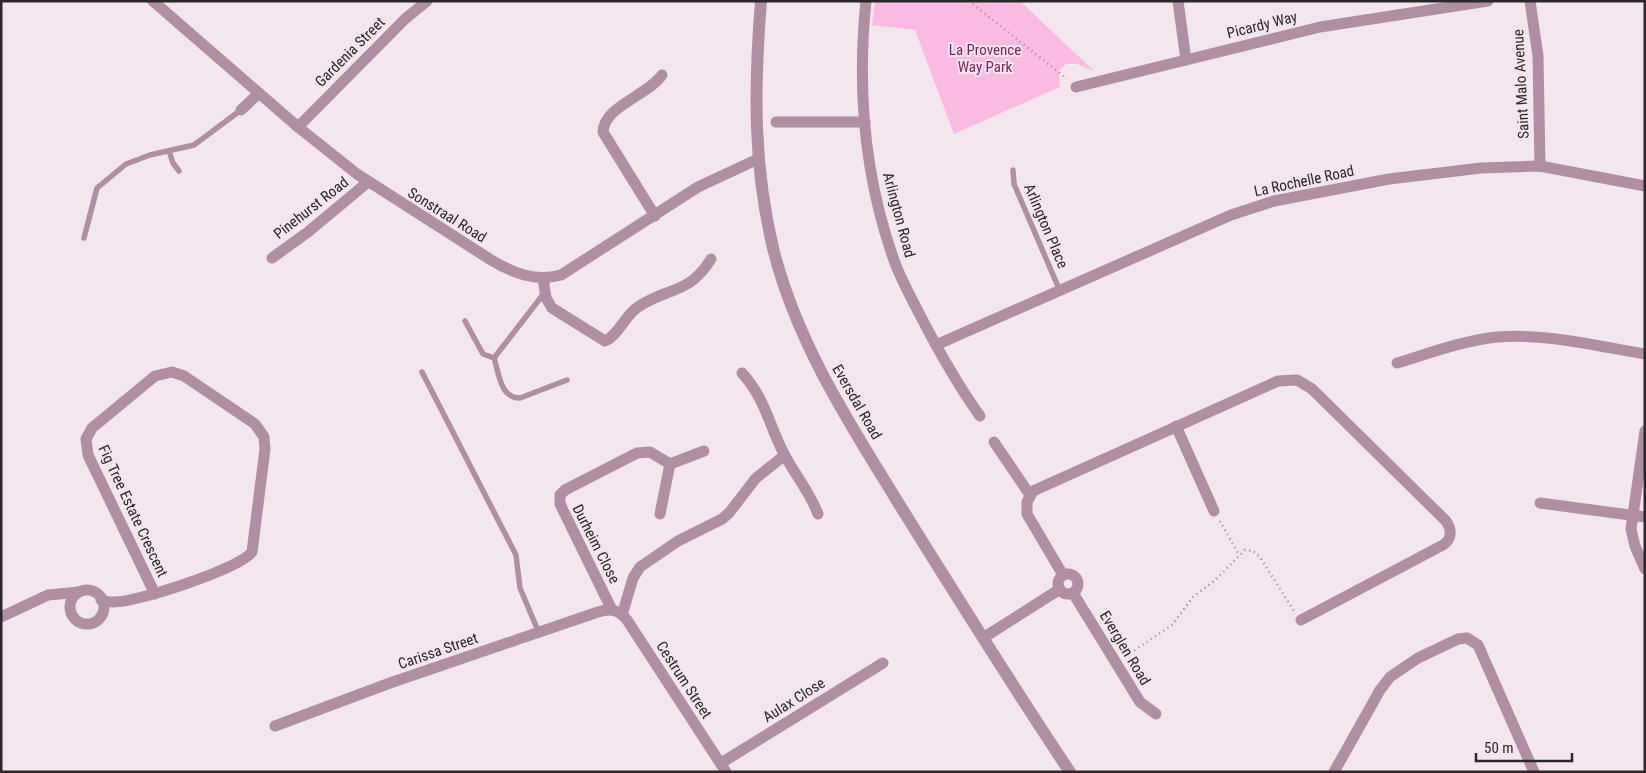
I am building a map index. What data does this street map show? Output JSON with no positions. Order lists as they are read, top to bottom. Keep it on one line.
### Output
{"streets":{"street":["Picardy Way","Gardenia Street","Saint Malo Avenue","La Rochelle Road","Pinehurst Road","Sonstraal Road","Arlington Road","Eversdal Road","Fig Tree Estate Crescent","Durheim Close","Everglen Road","Carissa Street","Cestrum Street","Aulax Close"],"lane":["Arlington Place"]},"crossings":[["Gardenia Street","Sonstraal Road"],["Saint Malo Avenue","La Rochelle Road"],["La Rochelle Road","Arlington Road"],["La Rochelle Road","Arlington Place"],["Pinehurst Road","Sonstraal Road"],["Sonstraal Road","Eversdal Road"],["Durheim Close","Carissa Street"],["Durheim Close","Cestrum Street"],["Carissa Street","Cestrum Street"],["Cestrum Street","Aulax Close"]],"parks":["La Provence Way Park"],"scale_bar":"50 m"}
